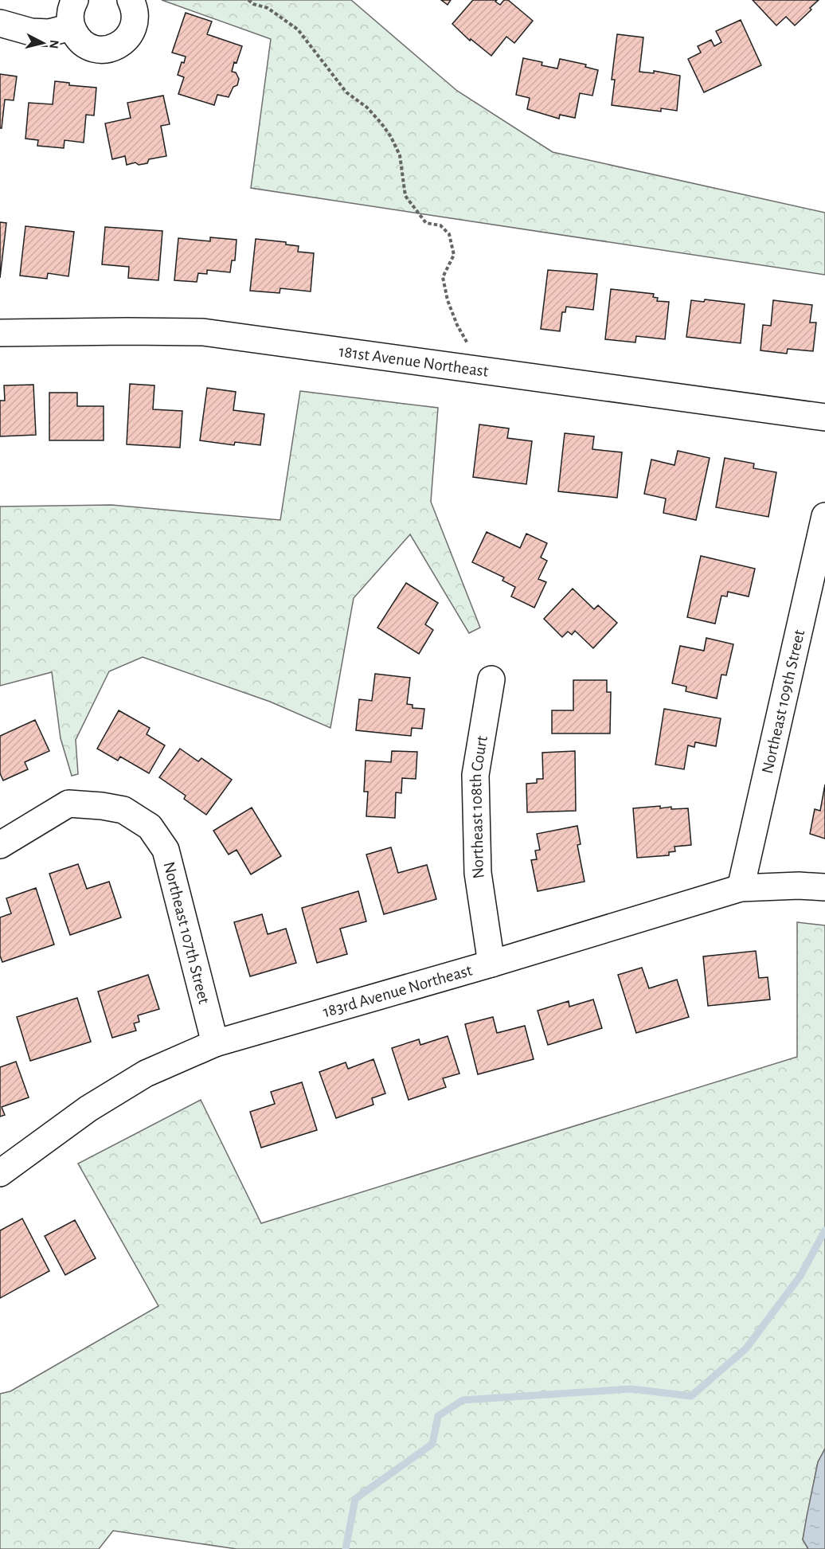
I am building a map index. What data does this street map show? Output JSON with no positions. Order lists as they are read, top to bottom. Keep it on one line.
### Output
{"streets":{"street":["181st Avenue Northeast","Northeast 109th Street","Northeast 108th Court","Northeast 107th Street","183rd Avenue Northeast"]},"crossings":[["Northeast 109th Street","183rd Avenue Northeast"],["Northeast 108th Court","183rd Avenue Northeast"],["Northeast 107th Street","183rd Avenue Northeast"]],"north":"right"}
